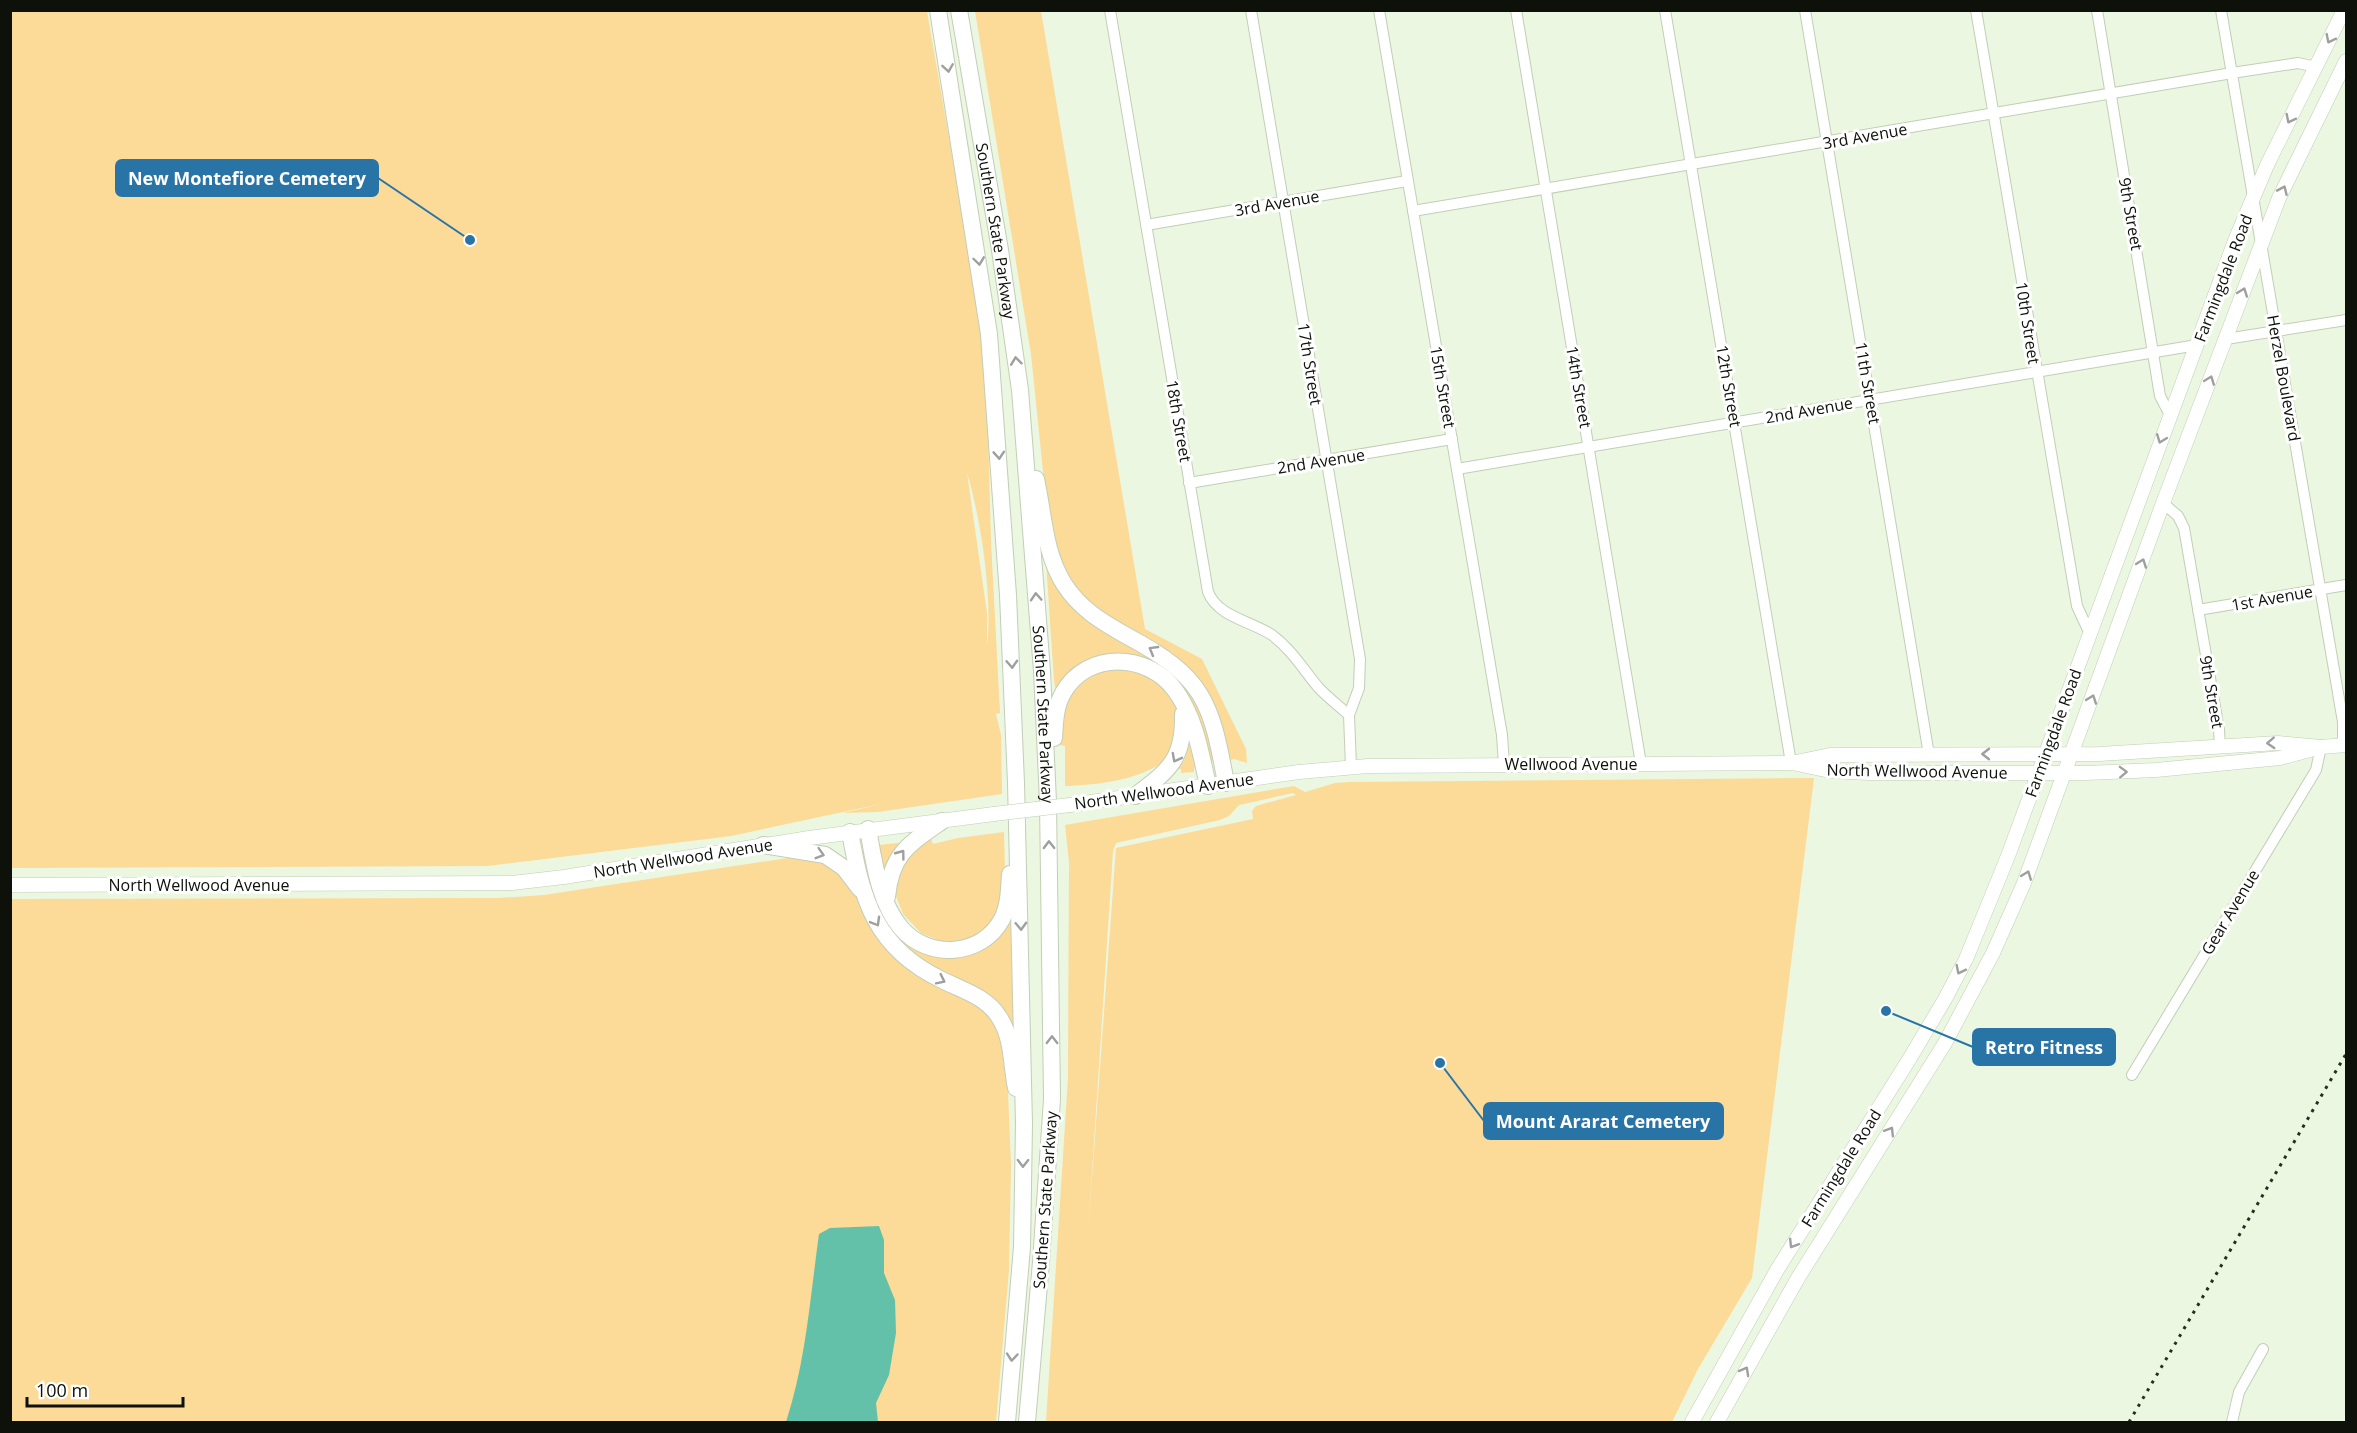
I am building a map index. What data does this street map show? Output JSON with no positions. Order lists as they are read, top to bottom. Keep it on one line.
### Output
{"streets":{"highway":["Southern State Parkway"],"main road":["Farmingdale Road","Wellwood Avenue","North Wellwood Avenue"],"street":["3rd Avenue","9th Street","10th Street","17th Street","Herzel Boulevard","11th Street","12th Street","15th Street","14th Street","2nd Avenue","18th Street","1st Avenue","Gear Avenue"]},"crossings":[["3rd Avenue","9th Street"],["3rd Avenue","Farmingdale Road"],["3rd Avenue","10th Street"],["3rd Avenue","17th Street"],["3rd Avenue","Herzel Boulevard"],["3rd Avenue","11th Street"],["3rd Avenue","12th Street"],["3rd Avenue","15th Street"],["3rd Avenue","14th Street"],["3rd Avenue","18th Street"],["9th Street","Farmingdale Road"],["9th Street","2nd Avenue"],["9th Street","1st Avenue"],["9th Street","North Wellwood Avenue"],["Farmingdale Road","10th Street"],["Farmingdale Road","Herzel Boulevard"],["Farmingdale Road","2nd Avenue"],["Farmingdale Road","North Wellwood Avenue"],["10th Street","2nd Avenue"],["17th Street","2nd Avenue"],["17th Street","18th Street"],["Herzel Boulevard","1st Avenue"],["Herzel Boulevard","North Wellwood Avenue"],["11th Street","2nd Avenue"],["11th Street","North Wellwood Avenue"],["12th Street","2nd Avenue"],["12th Street","Wellwood Avenue"],["12th Street","North Wellwood Avenue"],["15th Street","2nd Avenue"],["15th Street","Wellwood Avenue"],["14th Street","2nd Avenue"],["14th Street","Wellwood Avenue"],["2nd Avenue","18th Street"],["Wellwood Avenue","North Wellwood Avenue"],["North Wellwood Avenue","Gear Avenue"]],"places":["New Montefiore Cemetery","Retro Fitness","Mount Ararat Cemetery"],"scale_bar":"100 m"}
